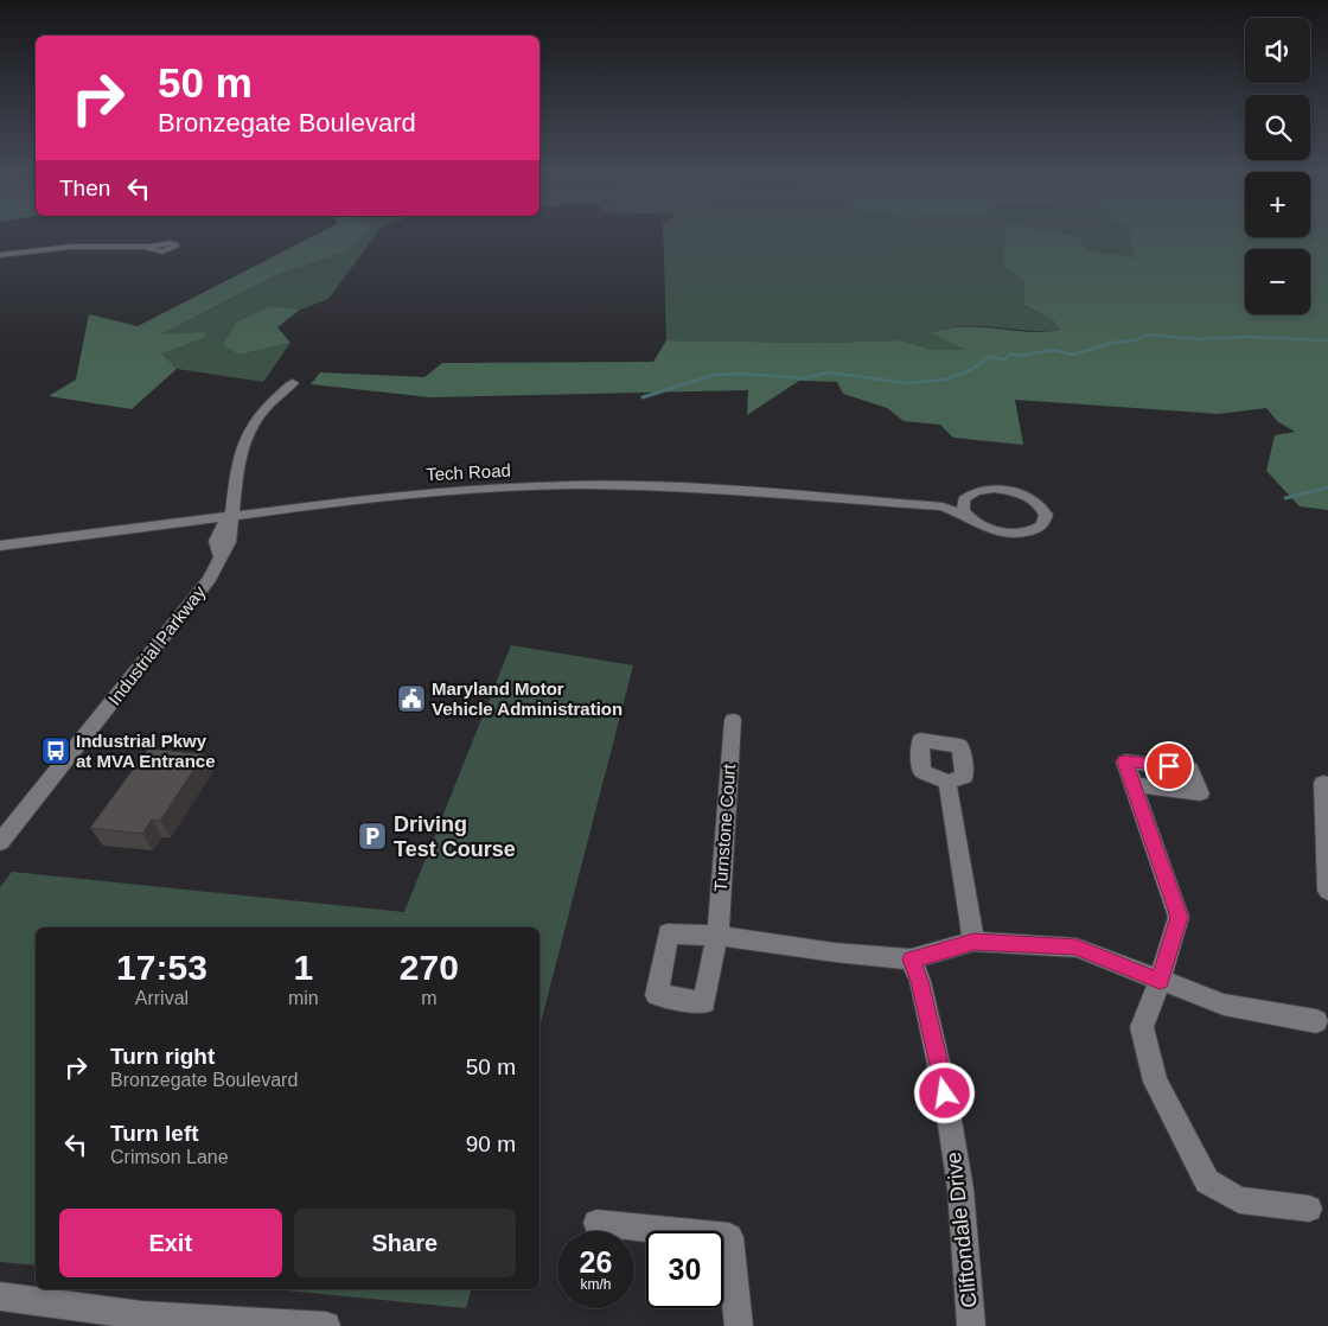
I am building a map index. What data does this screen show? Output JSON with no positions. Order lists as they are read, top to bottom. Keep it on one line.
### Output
{"streets":{"street":["Tech Road","Industrial Parkway","Turnstone Court","Cliftondale Drive"]},"crossings":[["Tech Road","Industrial Parkway"],["Turnstone Court","Cliftondale Drive"]],"places":{"public building":["Maryland Motor Vehicle Administration"],"bus stop":["Industrial Pkwy at MVA Entrance"],"parking":["Driving Test Course"]},"page":{"map_buttons":["+","−"],"turn":["50 m","Bronzegate Boulevard"],"then":"Then","eta":["17:53","Arrival","1","min","270","m"],"list":[{"name":"Turn right","note":"Bronzegate Boulevard","value":"50 m"},{"name":"Turn left","note":"Crimson Lane","value":"90 m"}],"buttons":["Exit","Share"],"speed":"26 km/h","limit":"30"}}
